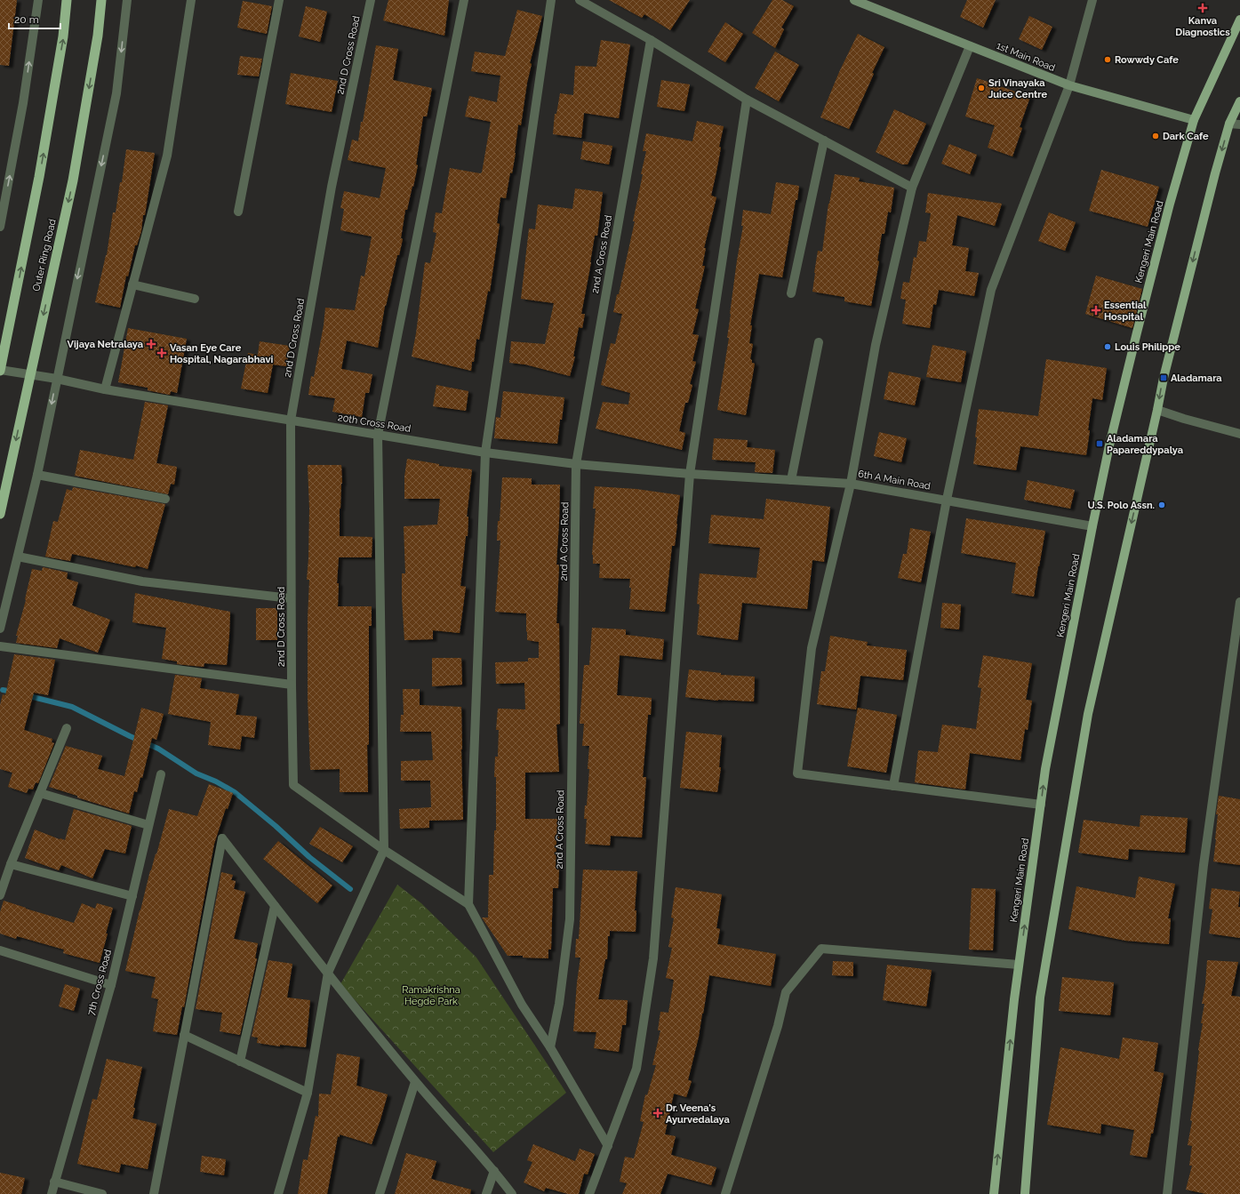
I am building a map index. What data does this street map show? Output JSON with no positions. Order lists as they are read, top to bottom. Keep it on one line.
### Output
{"streets":{"highway":["Outer Ring Road"],"main road":["1st Main Road","Kengeri Main Road"],"street":["2nd D Cross Road","2nd A Cross Road","20th Cross Road","6th A Main Road","7th Cross Road"]},"crossings":[["2nd D Cross Road","20th Cross Road"],["1st Main Road","Kengeri Main Road"],["Kengeri Main Road","6th A Main Road"],["2nd A Cross Road","20th Cross Road"],["Outer Ring Road","20th Cross Road"],["20th Cross Road","6th A Main Road"]],"parks":["Ramakrishna Hegde Park"],"places":{"health":["Kanva Diagnostics","Essential Hospital","Vijaya Netralaya","Vasan Eye Care Hospital, Nagarabhavi","Dr. Veena's Ayurvedalaya"],"other":["Rowwdy Cafe","Sri Vinayaka Juice Centre","Dark Cafe","Louis Philippe","U.S. Polo Assn."],"transit":["Aladamara","Aladamara Papareddypalya"]},"scale_bar":"20 m"}
